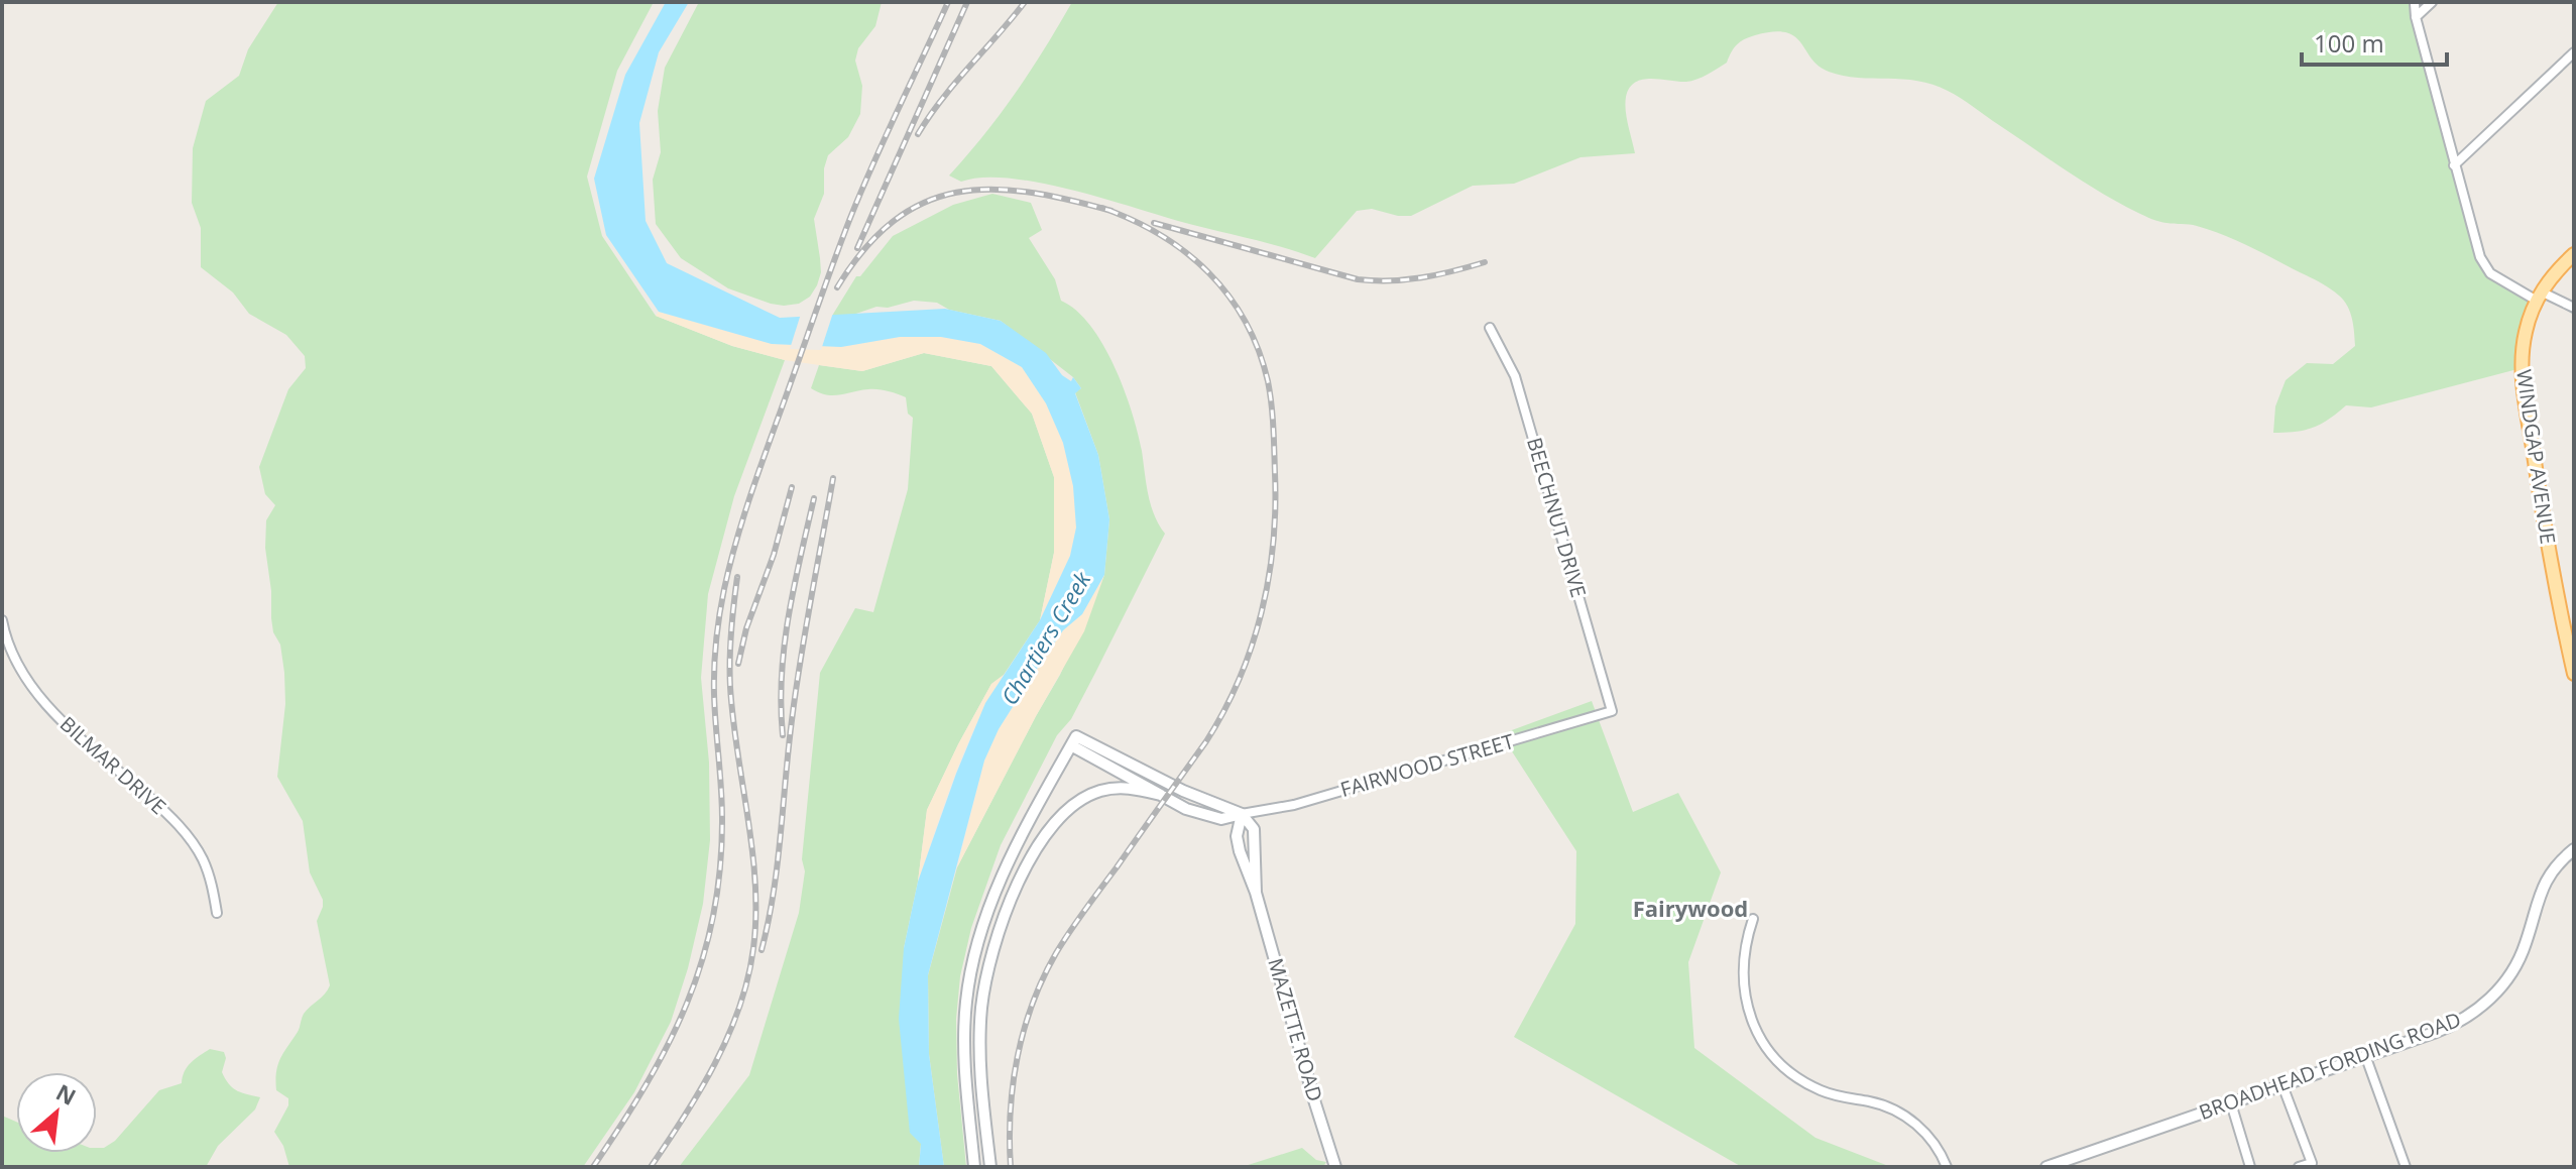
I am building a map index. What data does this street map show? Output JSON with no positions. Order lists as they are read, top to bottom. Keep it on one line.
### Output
{"streets":{"main road":["WINDGAP AVENUE"],"street":["BEECHNUT DRIVE","BILMAR DRIVE","FAIRWOOD STREET","MAZETTE ROAD","BROADHEAD FORDING ROAD"]},"crossings":[["BEECHNUT DRIVE","FAIRWOOD STREET"],["FAIRWOOD STREET","MAZETTE ROAD"]],"districts":["Fairywood"],"water":["Chartiers Creek"],"scale_bar":"100 m","north":"top right"}
